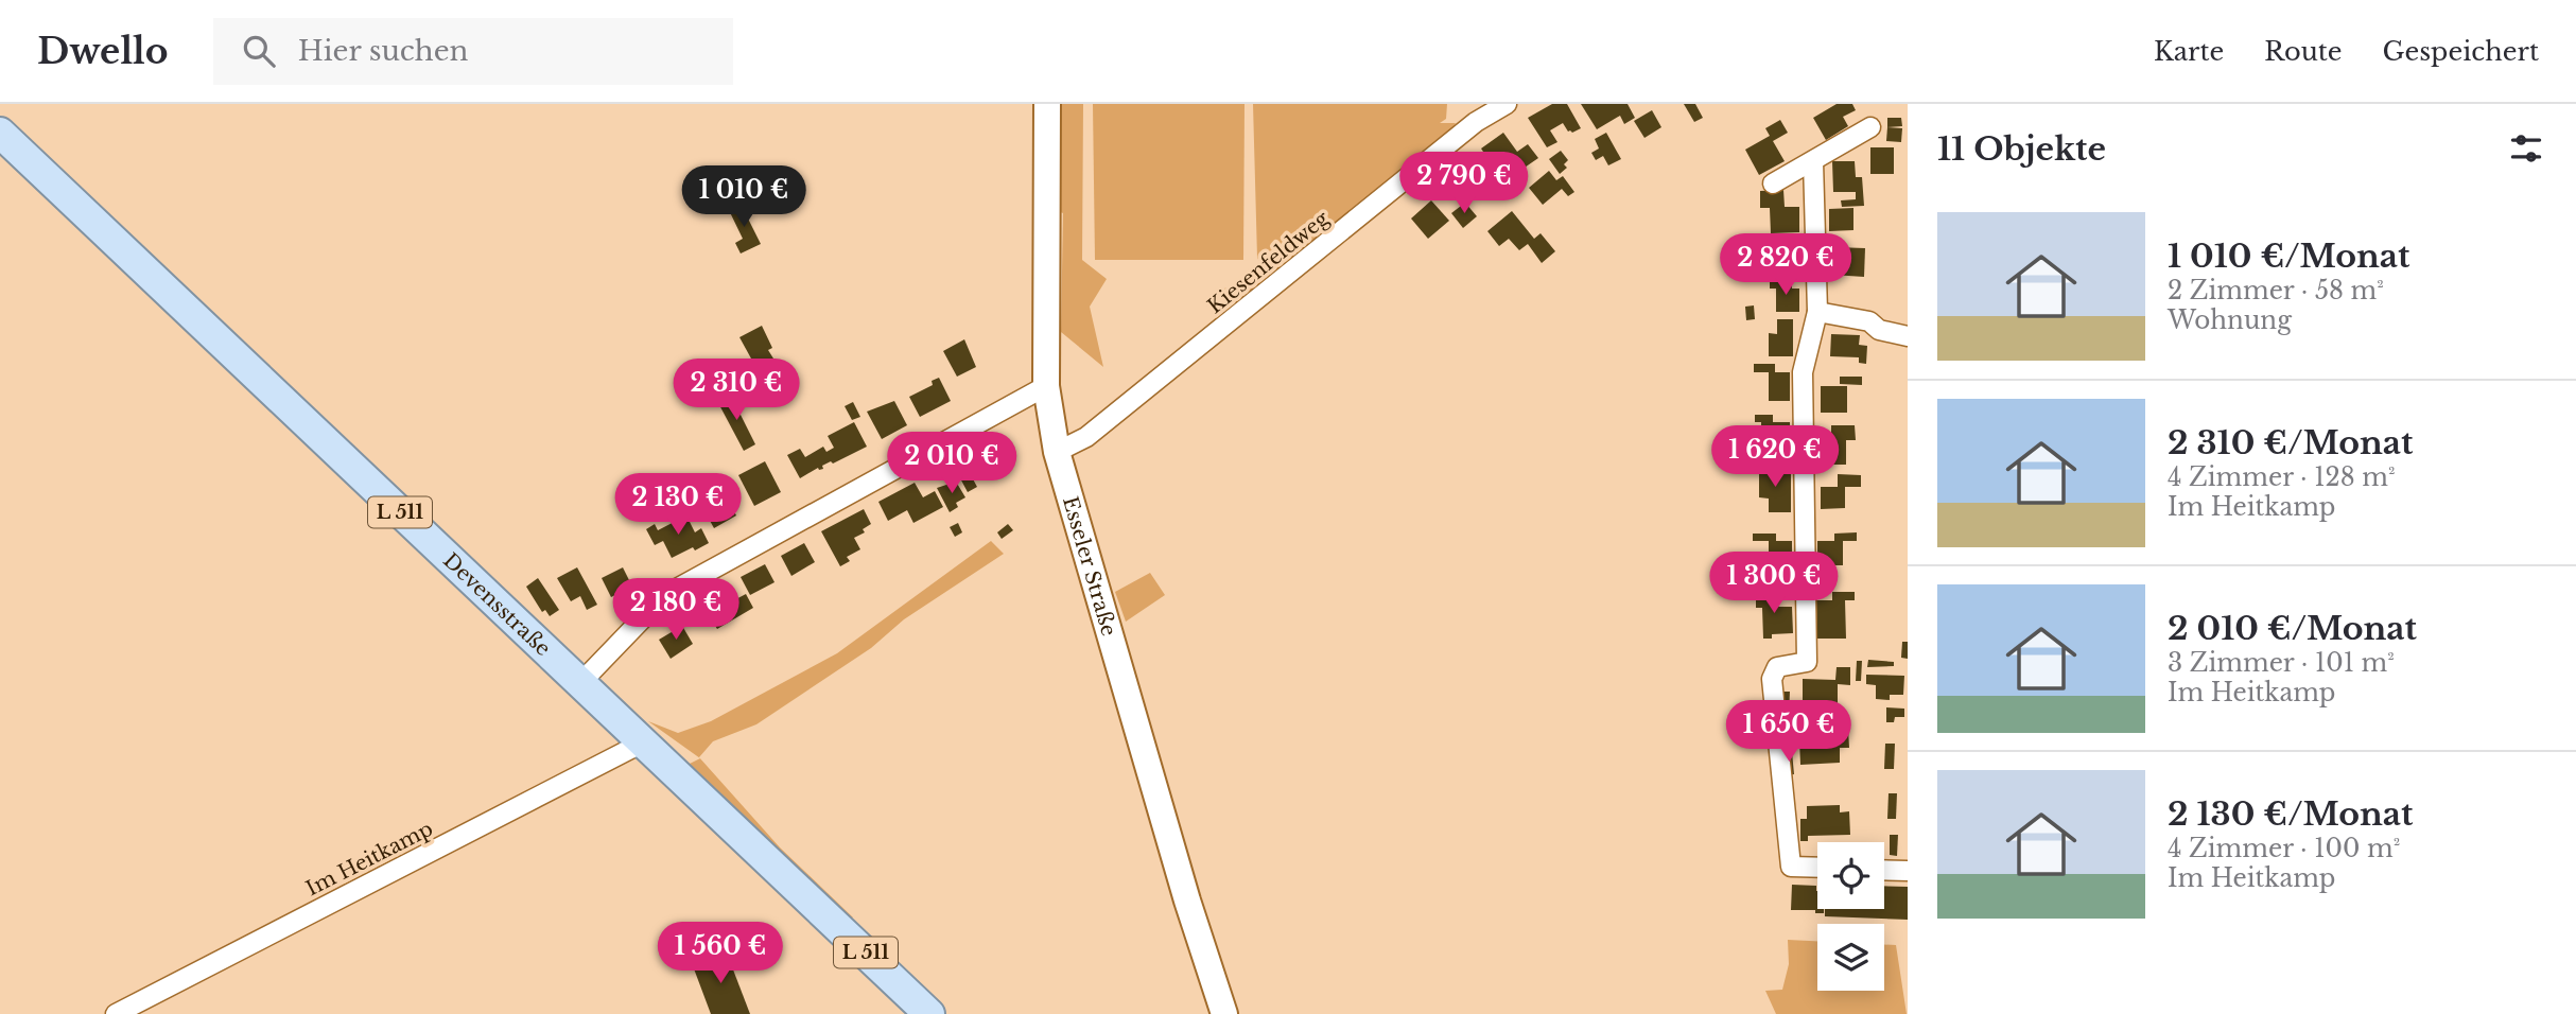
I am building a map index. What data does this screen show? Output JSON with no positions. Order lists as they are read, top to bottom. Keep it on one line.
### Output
{"streets":{"main road":["L 511","Esseler Straße","Devensstraße"],"street":["Kiesenfeldweg","Im Heitkamp"]},"crossings":[["Kiesenfeldweg","Esseler Straße"],["Devensstraße","Im Heitkamp"]],"page":{"header":"Dwello","search":"Hier suchen","nav":["Karte","Route","Gespeichert"],"heading":"11 Objekte","price":["2 790 €","1 010 €","2 820 €","2 310 €","1 620 €","2 010 €","2 130 €","1 300 €","2 180 €","1 650 €","1 560 €"],"list":[{"name":"1 010 €/Monat","note":"2 Zimmer · 58 m² · Wohnung"},{"name":"2 310 €/Monat","note":"4 Zimmer · 128 m² · Im Heitkamp"},{"name":"2 010 €/Monat","note":"3 Zimmer · 101 m² · Im Heitkamp"},{"name":"2 130 €/Monat","note":"4 Zimmer · 100 m² · Im Heitkamp"}]}}
